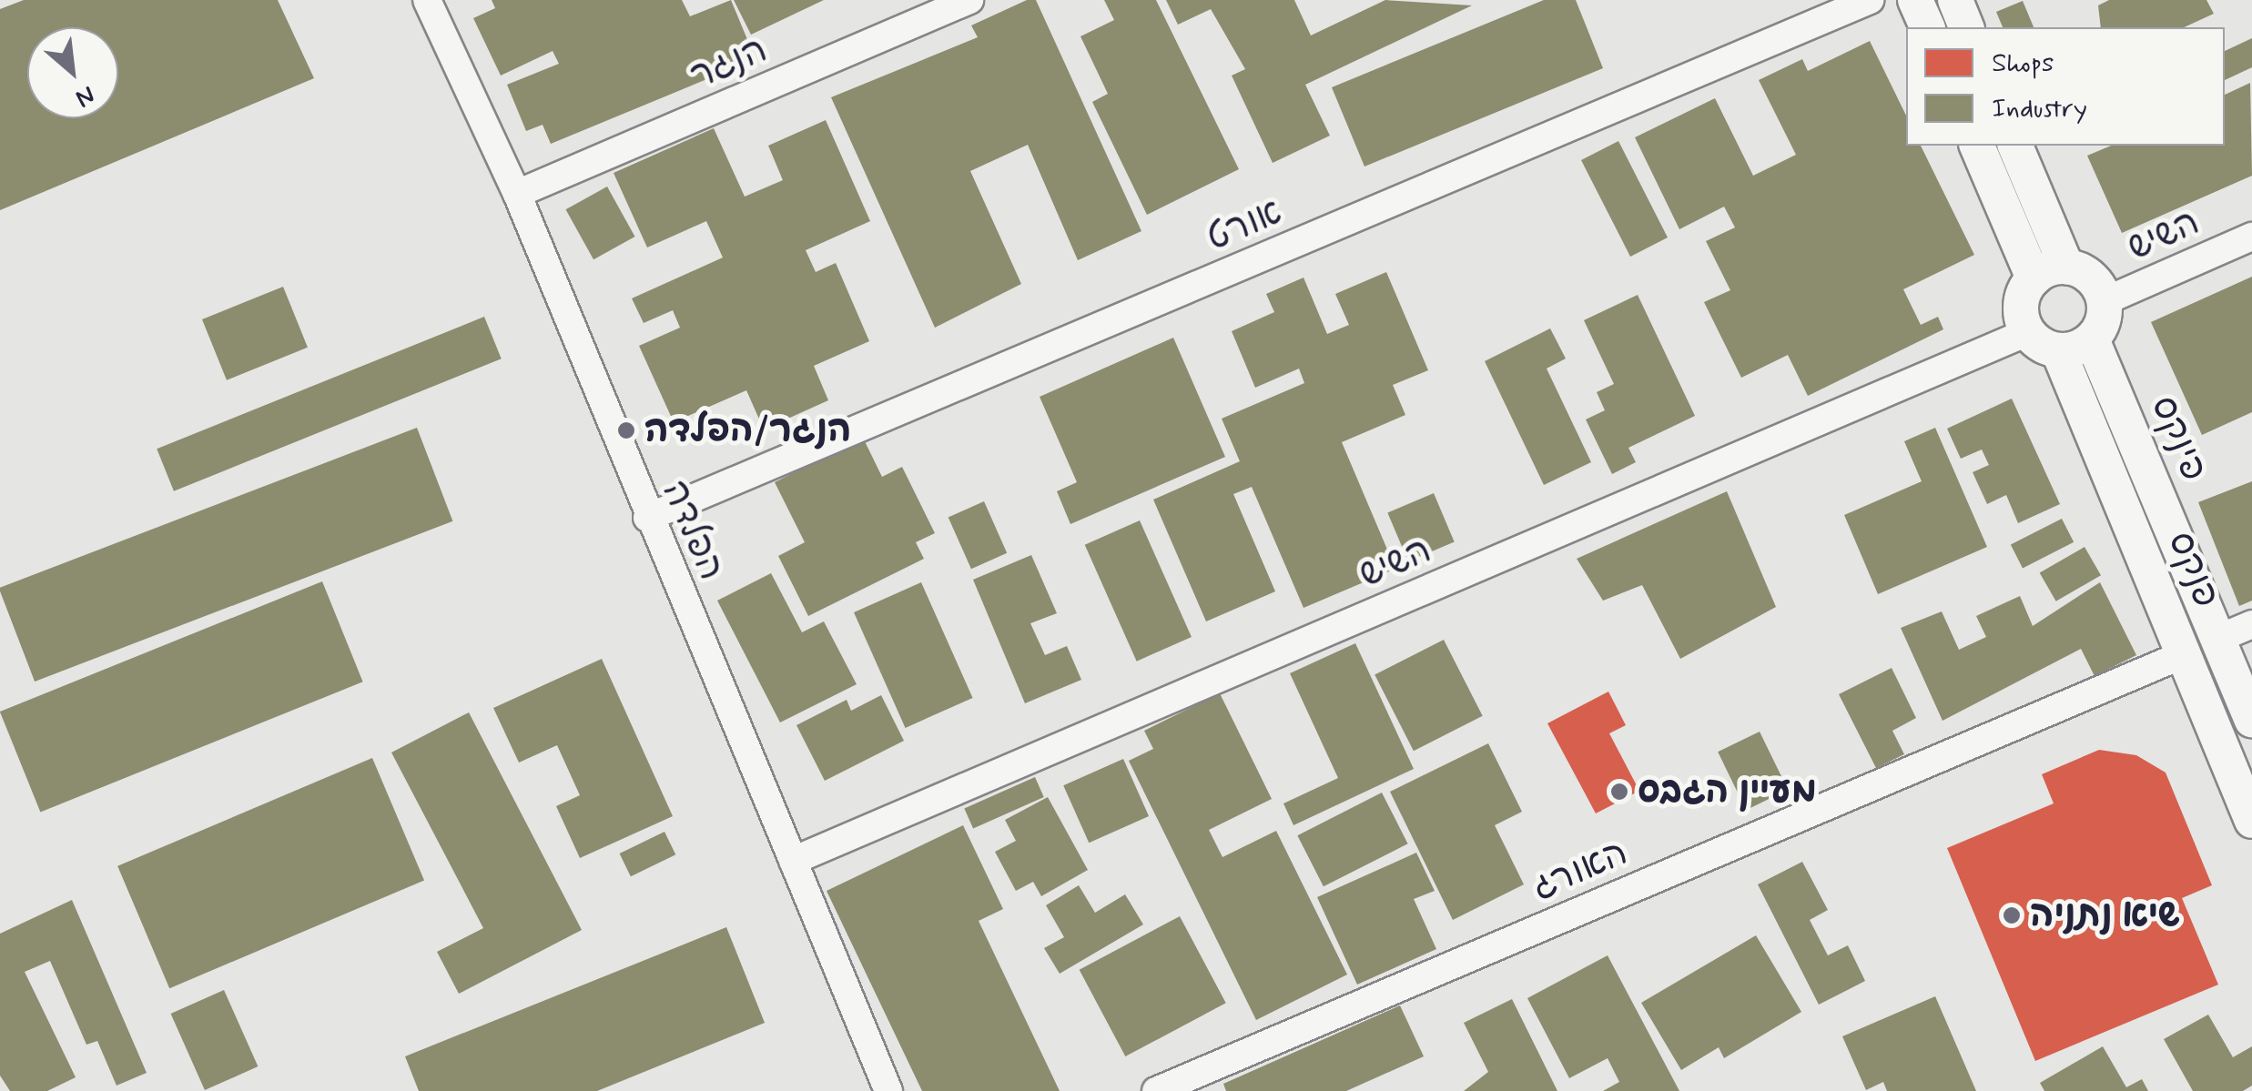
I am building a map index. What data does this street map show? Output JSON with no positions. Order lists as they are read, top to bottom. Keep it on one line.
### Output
{"streets":{"street":["הנגר","אורט","השיש","פינקס","הפלדה","פנקס","האורג"]},"crossings":[["הנגר","הפלדה"],["אורט","הפלדה"],["השיש","פינקס"],["השיש","הפלדה"],["השיש","פנקס"],["פינקס","פנקס"],["פנקס","האורג"]],"places":["הנגר/הפלדה","מעיין הגבס","שיא נתניה"],"legend":["Shops","Industry"],"north":"bottom right"}
